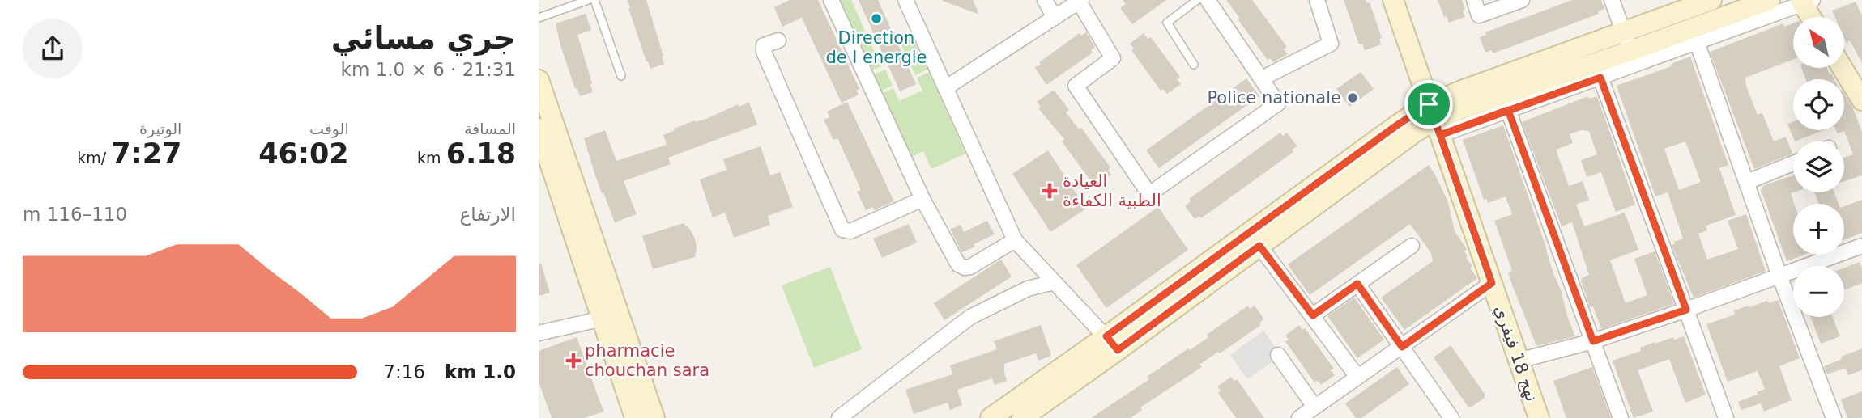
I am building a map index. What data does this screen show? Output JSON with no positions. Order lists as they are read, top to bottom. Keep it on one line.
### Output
{"streets":{"main road":["نهج 18 فيفري"]},"places":{"other":["Direction de l energie","Police nationale"],"health":["العيادة الطبية الكفاءة","pharmacie chouchan sara"]},"north":"top left","page":{"heading":["جري مسائي","21:31 · 6 × 1.0 km"],"map_buttons":["+","−"],"stats":[["المسافة","6.18 km"],["الوقت","46:02"],["الوتيرة","7:27 /km"]],"chart":["الارتفاع","110–116 m"],"list":[{"name":"1.0 km","note":"7:16"}]}}
